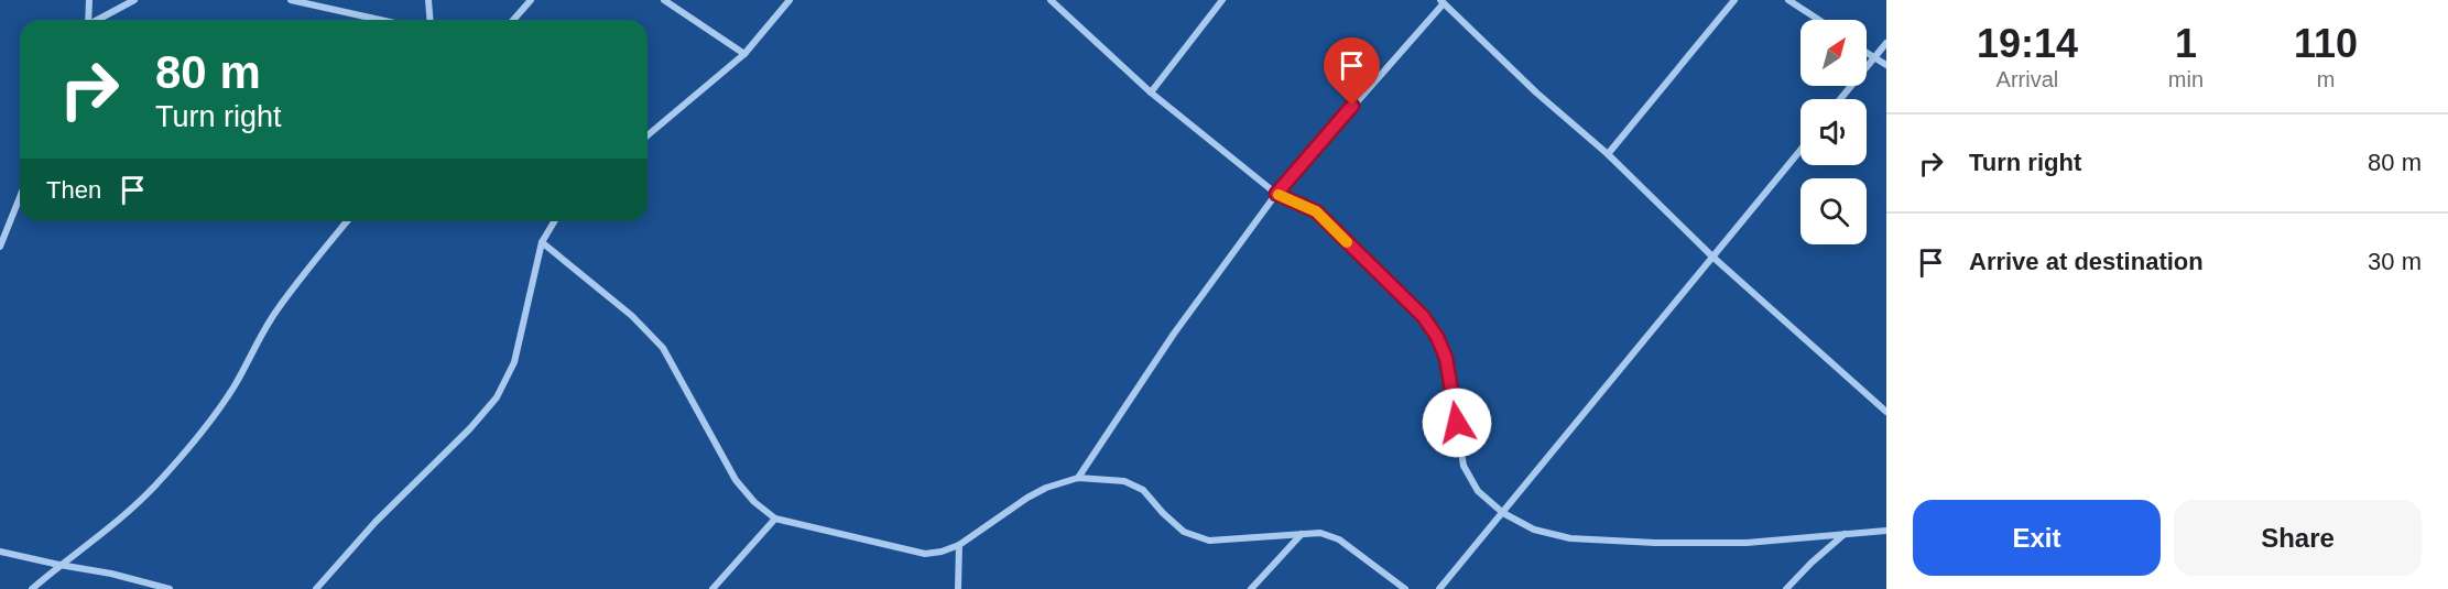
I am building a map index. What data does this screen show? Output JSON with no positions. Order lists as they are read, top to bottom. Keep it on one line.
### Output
{"north":"top right","page":{"eta":["19:14","Arrival","1","min","110","m"],"turn":["80 m","Turn right"],"list":[{"name":"Turn right","value":"80 m"},{"name":"Arrive at destination","value":"30 m"}],"then":"Then","buttons":["Exit","Share"]}}
